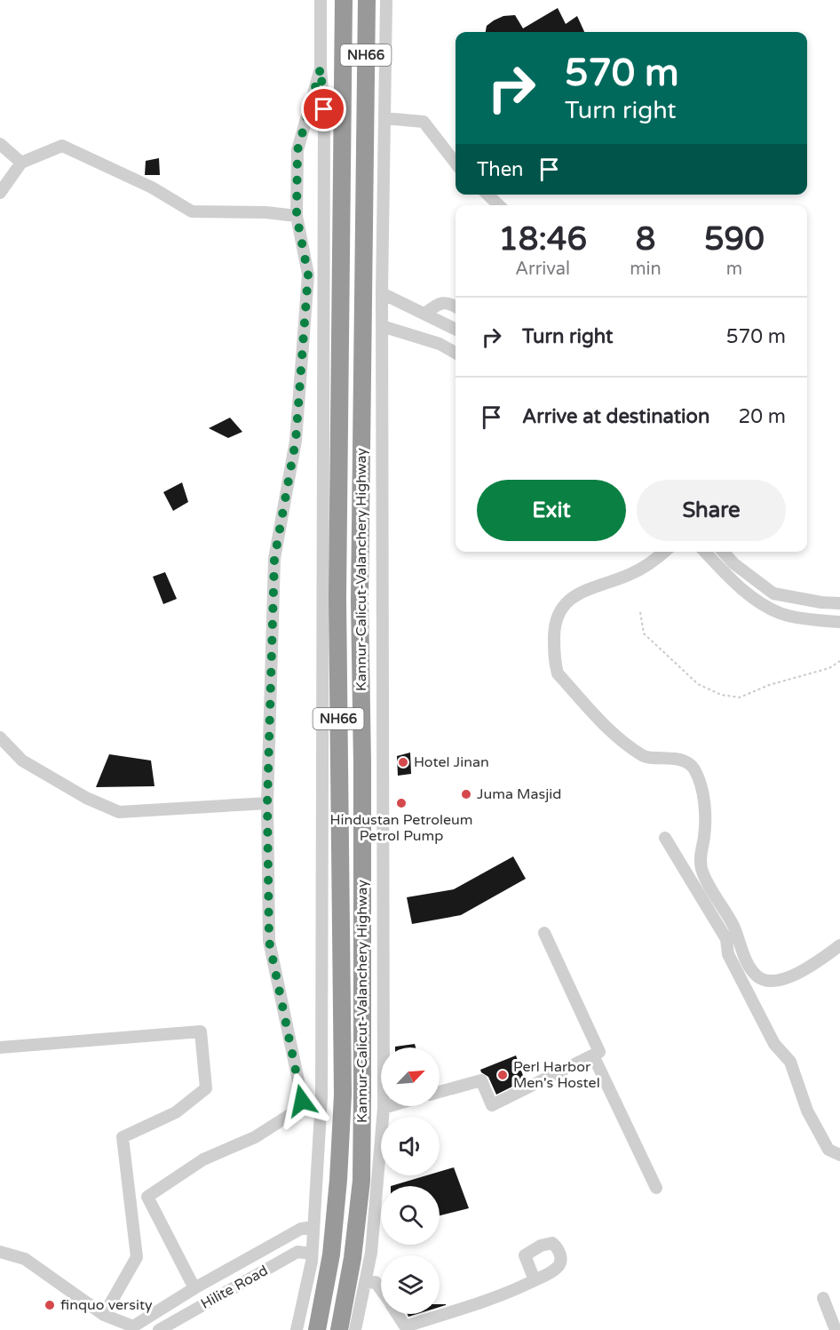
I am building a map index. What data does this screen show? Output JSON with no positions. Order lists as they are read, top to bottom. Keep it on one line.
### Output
{"streets":{"highway":["NH66","Kannur-Calicut-Valanchery Highway"],"street":["Hilite Road"]},"places":["Hotel Jinan","Juma Masjid","Hindustan Petroleum Petrol Pump","Perl Harbor Men's Hostel","finquo versity"],"north":"top right","page":{"turn":["570 m","Turn right"],"then":"Then","eta":["18:46","Arrival","8","min","590","m"],"list":[{"name":"Turn right","value":"570 m"},{"name":"Arrive at destination","value":"20 m"}],"buttons":["Exit","Share"]}}
